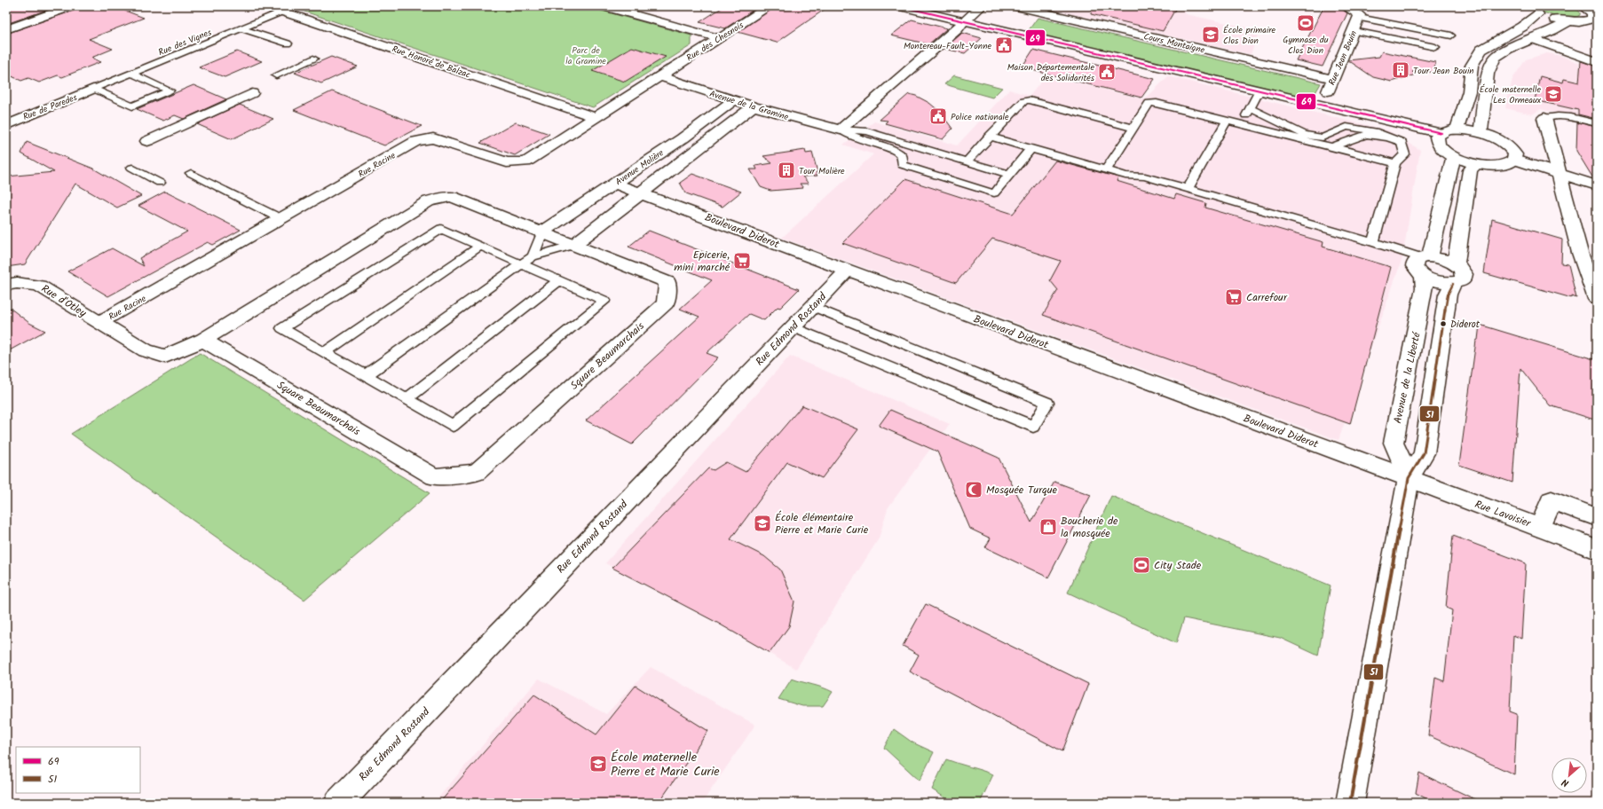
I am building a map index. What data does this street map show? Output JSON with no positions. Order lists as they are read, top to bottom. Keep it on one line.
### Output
{"streets":{"street":["Rue des Chesnois","Cours Montaigne","Rue Jean Bouin","Rue Honoré de Balzac","Avenue de la Gramine","Rue de Paredes","Rue Racine","Avenue Molière","Boulevard Diderot","Rue d'Otley","Rue Edmond Rostand","Square Beaumarchais","Avenue de la Liberté","Rue Lavoisier"],"lane":["Rue des Vignes"]},"crossings":[["Rue des Chesnois","Avenue de la Gramine"],["Rue des Chesnois","Rue Racine"],["Rue des Vignes","Rue Honoré de Balzac"],["Rue des Vignes","Rue de Paredes"],["Cours Montaigne","Rue Jean Bouin"],["Rue Honoré de Balzac","Rue Racine"],["Avenue de la Gramine","Rue Racine"],["Avenue de la Gramine","Avenue Molière"],["Rue Racine","Rue d'Otley"],["Avenue Molière","Boulevard Diderot"],["Avenue Molière","Square Beaumarchais"],["Boulevard Diderot","Rue Edmond Rostand"],["Boulevard Diderot","Avenue de la Liberté"],["Boulevard Diderot","Rue Lavoisier"],["Rue d'Otley","Square Beaumarchais"],["Avenue de la Liberté","Rue Lavoisier"]],"parks":["Parc de la Gramine"],"places":{"sports":["Gymnase du Clos Dion","City Stade"],"school or university":["École primaire Clos Dion","École maternelle Les Ormeaux","École élémentaire Pierre et Marie Curie","École maternelle Pierre et Marie Curie"],"public building":["Montereau-Fault-Yonne","Maison Départementale des Solidarités","Police nationale"],"building":["Tour Jean Bouin","Tour Molière"],"supermarket":["Epicerie, mini marché","Carrefour"],"other":["Diderot"],"mosque":["Mosquée Turque"],"shop":["Boucherie de la mosquée"]},"lines":["transit line 69","transit line 51"],"legend":["69","51"],"north":"bottom left"}
